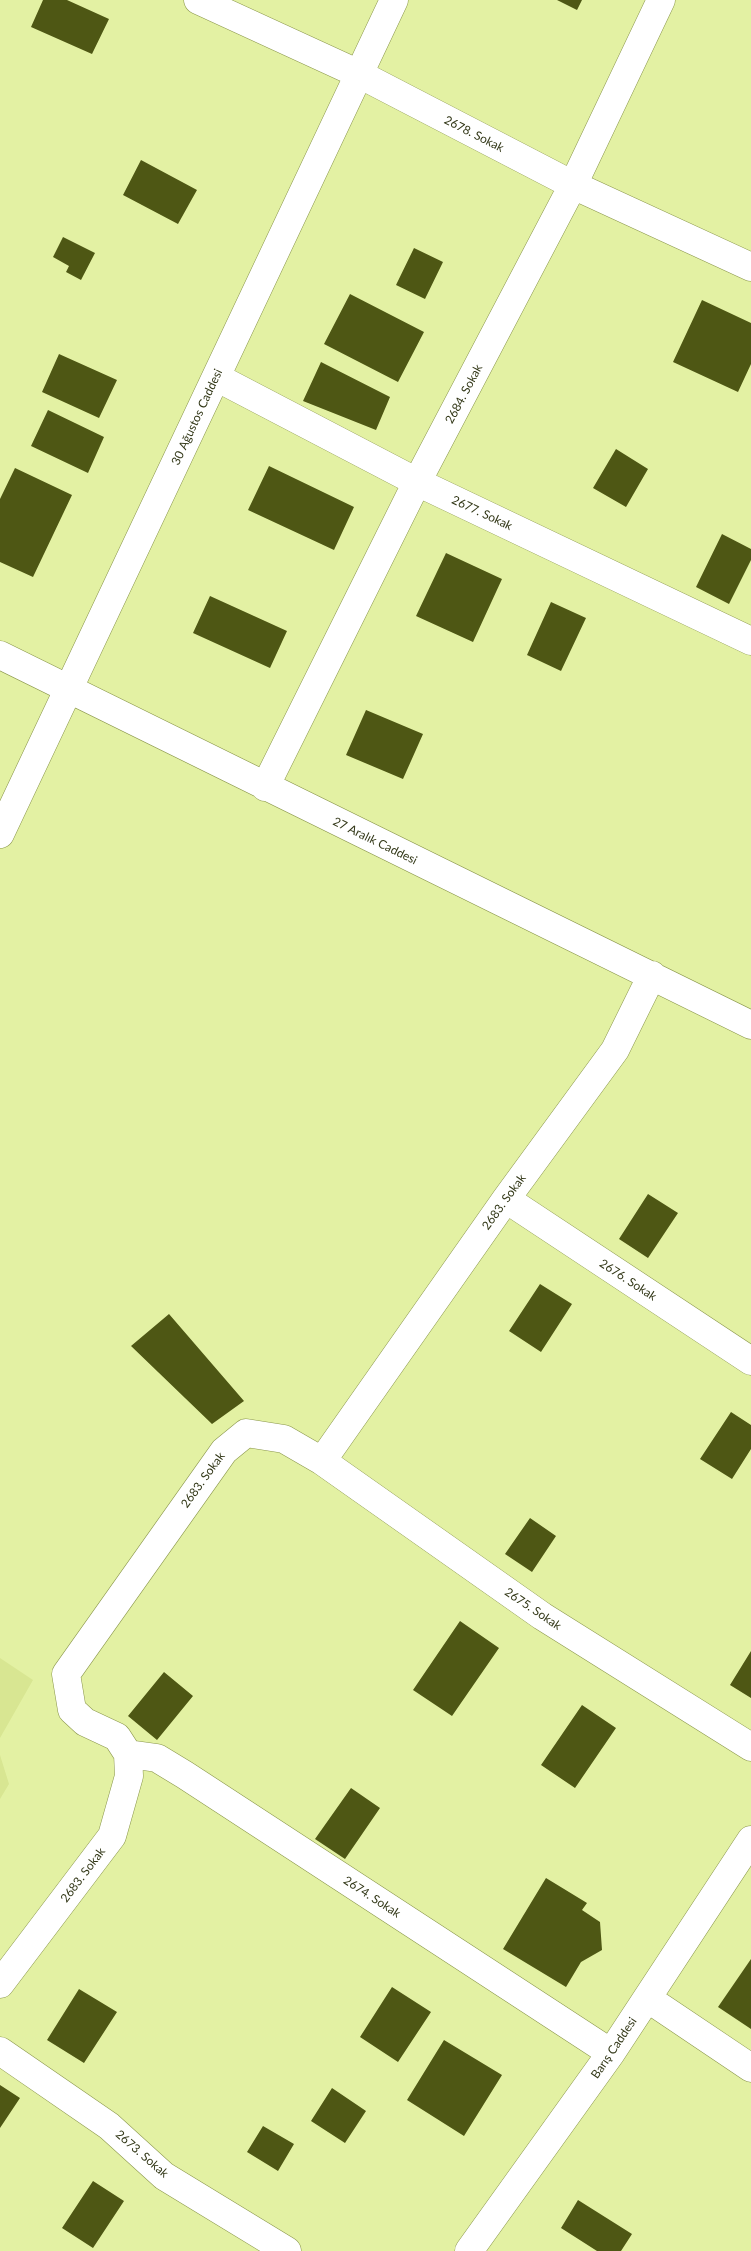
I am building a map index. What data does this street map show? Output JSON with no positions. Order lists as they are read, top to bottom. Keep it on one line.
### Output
{"streets":{"street":["2678. Sokak","2684. Sokak","30 Ağustos Caddesi","2677. Sokak","27 Aralık Caddesi","2683. Sokak","2676. Sokak","2675. Sokak","2674. Sokak","Barış Caddesi","2673. Sokak"]},"crossings":[["2678. Sokak","2684. Sokak"],["2678. Sokak","30 Ağustos Caddesi"],["2684. Sokak","2677. Sokak"],["2684. Sokak","27 Aralık Caddesi"],["30 Ağustos Caddesi","2677. Sokak"],["30 Ağustos Caddesi","27 Aralık Caddesi"],["27 Aralık Caddesi","2683. Sokak"],["2683. Sokak","2676. Sokak"],["2683. Sokak","2675. Sokak"],["2683. Sokak","2674. Sokak"],["2674. Sokak","Barış Caddesi"]]}
